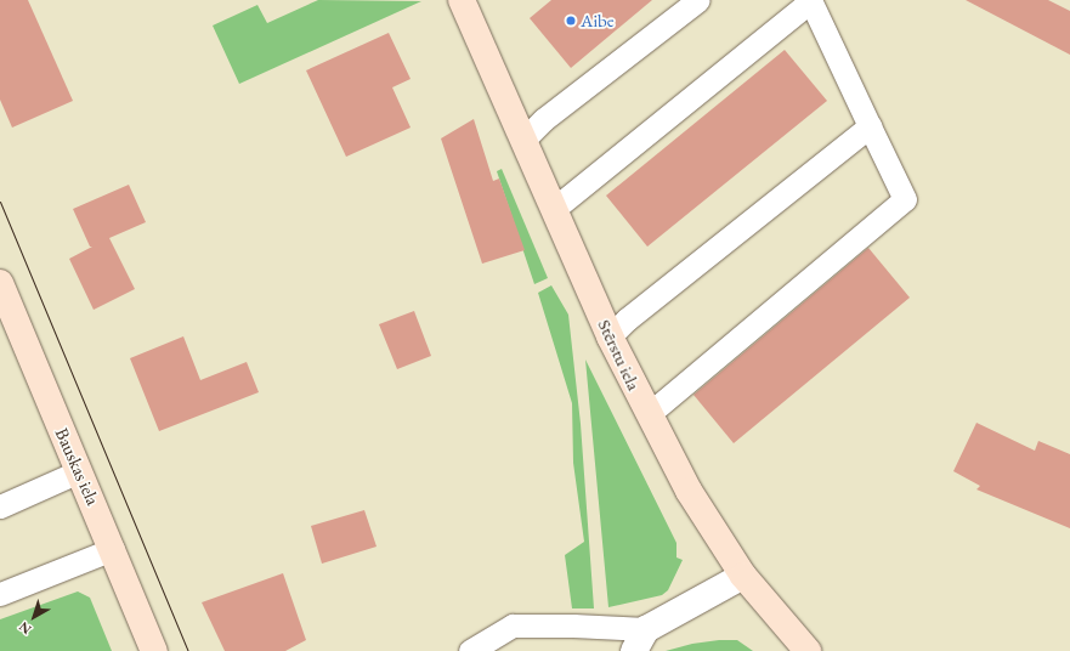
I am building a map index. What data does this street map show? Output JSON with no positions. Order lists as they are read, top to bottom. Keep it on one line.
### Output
{"streets":{"main road":["Stērstu iela","Bauskas iela"]},"places":["Aibe"],"north":"bottom left"}
